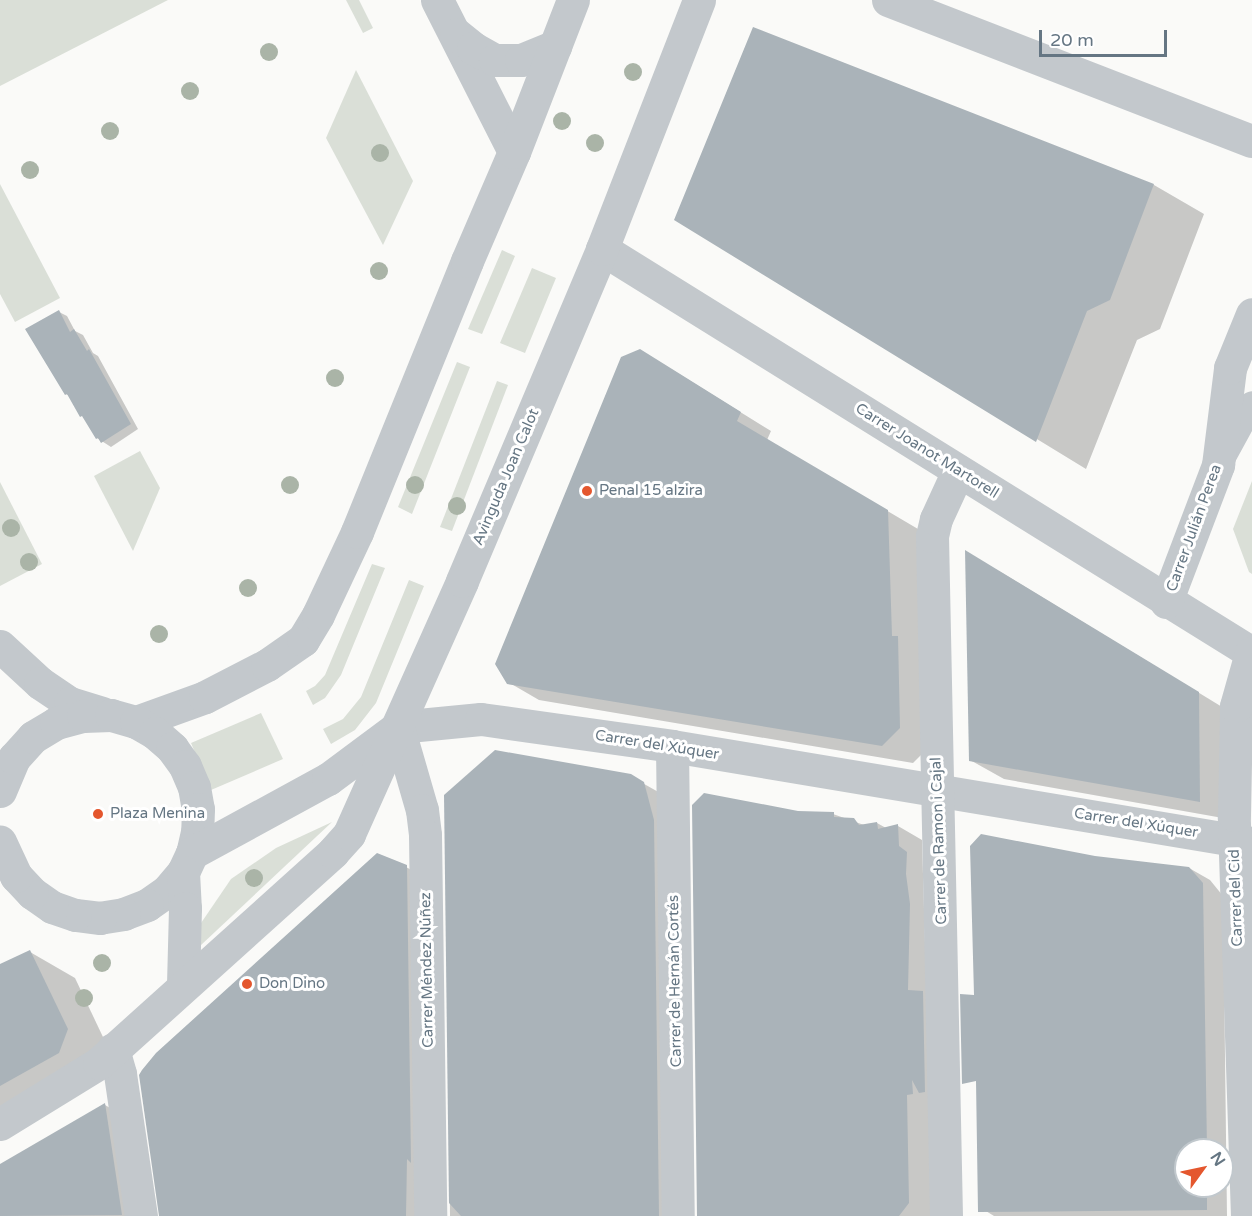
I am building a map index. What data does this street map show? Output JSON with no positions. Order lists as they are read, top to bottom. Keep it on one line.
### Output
{"streets":{"street":["Carrer Joanot Martorell","Avinguda Joan Calot","Carrer Julián Perea","Carrer del Xúquer","Carrer de Ramon i Cajal","Carrer del Cid","Carrer Méndez Núñez","Carrer de Hernán Cortés"]},"crossings":[["Carrer Joanot Martorell","Avinguda Joan Calot"],["Carrer Joanot Martorell","Carrer Julián Perea"],["Carrer Joanot Martorell","Carrer de Ramon i Cajal"],["Carrer Joanot Martorell","Carrer del Cid"],["Avinguda Joan Calot","Carrer del Xúquer"],["Avinguda Joan Calot","Carrer Méndez Núñez"],["Carrer del Xúquer","Carrer de Ramon i Cajal"],["Carrer del Xúquer","Carrer del Cid"],["Carrer del Xúquer","Carrer Méndez Núñez"],["Carrer del Xúquer","Carrer de Hernán Cortés"]],"places":["Penal 15 alzira","Plaza Menina","Don Dino"],"scale_bar":"20 m","north":"top right"}
